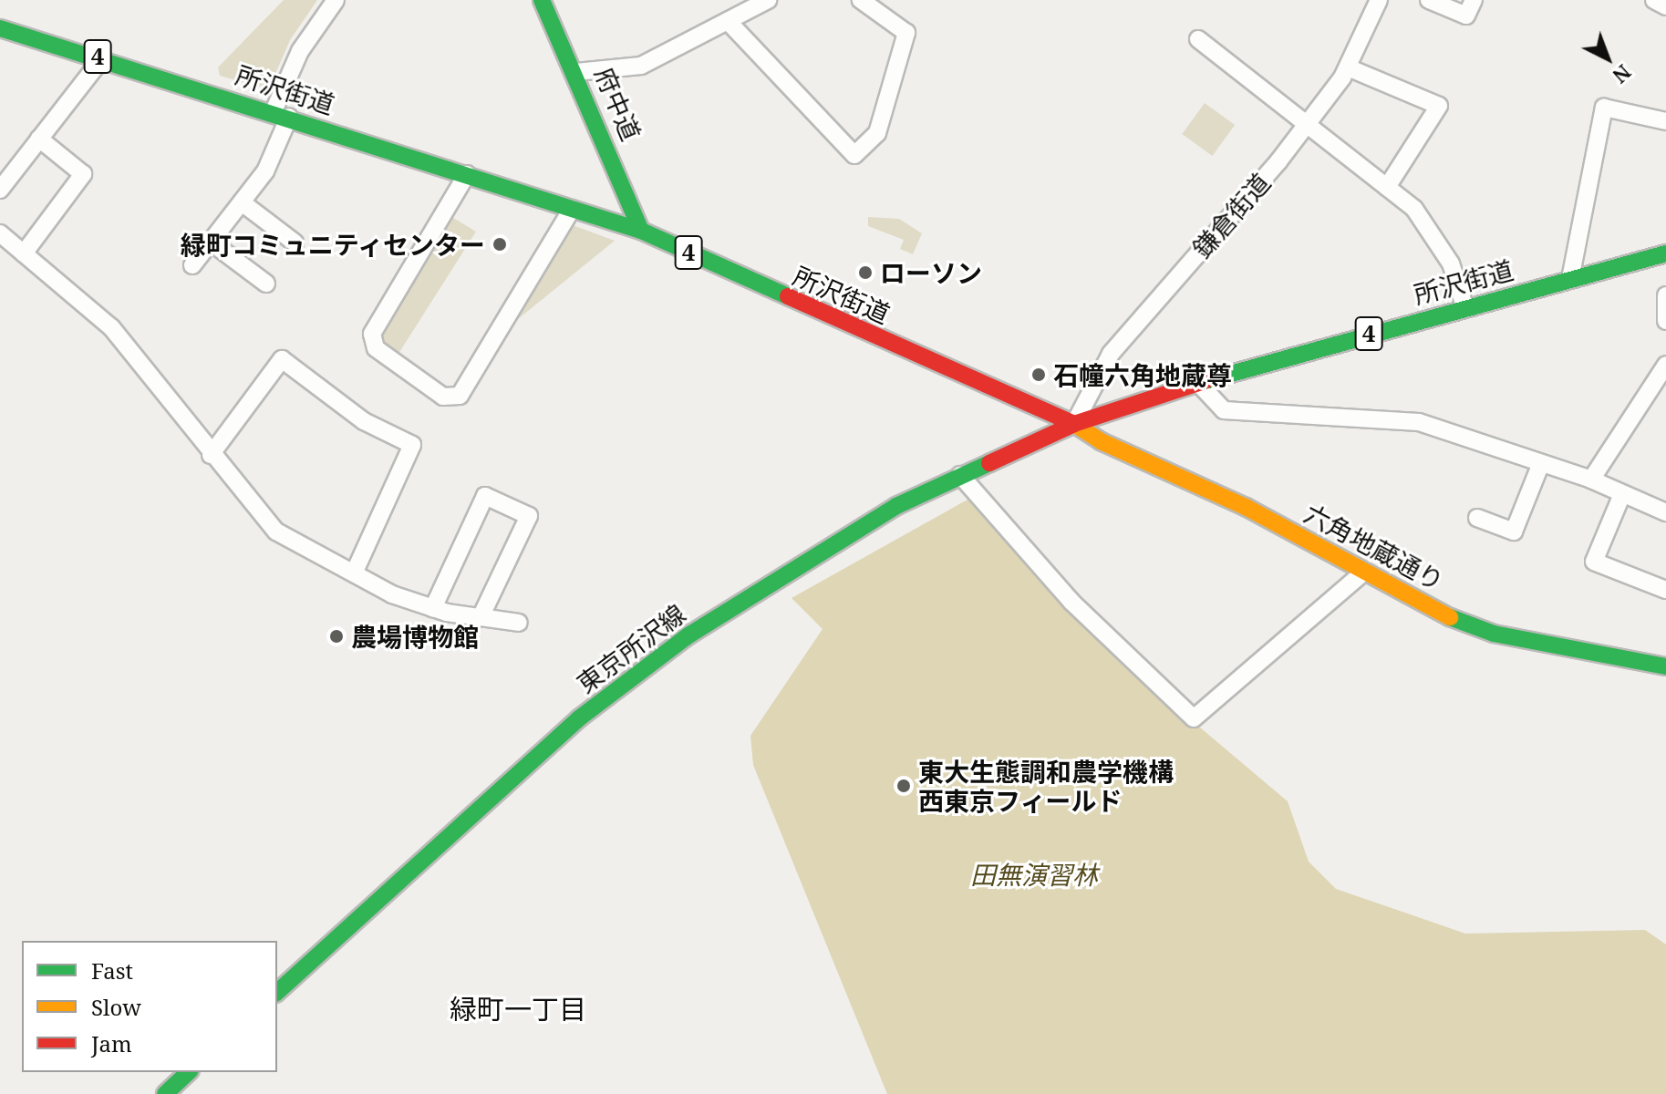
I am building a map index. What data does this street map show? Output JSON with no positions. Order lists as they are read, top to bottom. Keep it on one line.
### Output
{"streets":{"main road":["4","所沢街道","府中道","六角地蔵通り","東京所沢線"],"street":["鎌倉街道"]},"crossings":[["所沢街道","府中道"],["所沢街道","鎌倉街道"],["所沢街道","六角地蔵通り"],["所沢街道","東京所沢線"],["鎌倉街道","六角地蔵通り"],["鎌倉街道","東京所沢線"],["六角地蔵通り","東京所沢線"]],"districts":["緑町一丁目"],"parks":["田無演習林"],"places":["緑町コミュニティセンター","ローソン","石幢六角地蔵尊","農場博物館","東大生態調和農学機構 西東京フィールド"],"legend":["Fast","Slow","Jam"],"north":"bottom right"}
